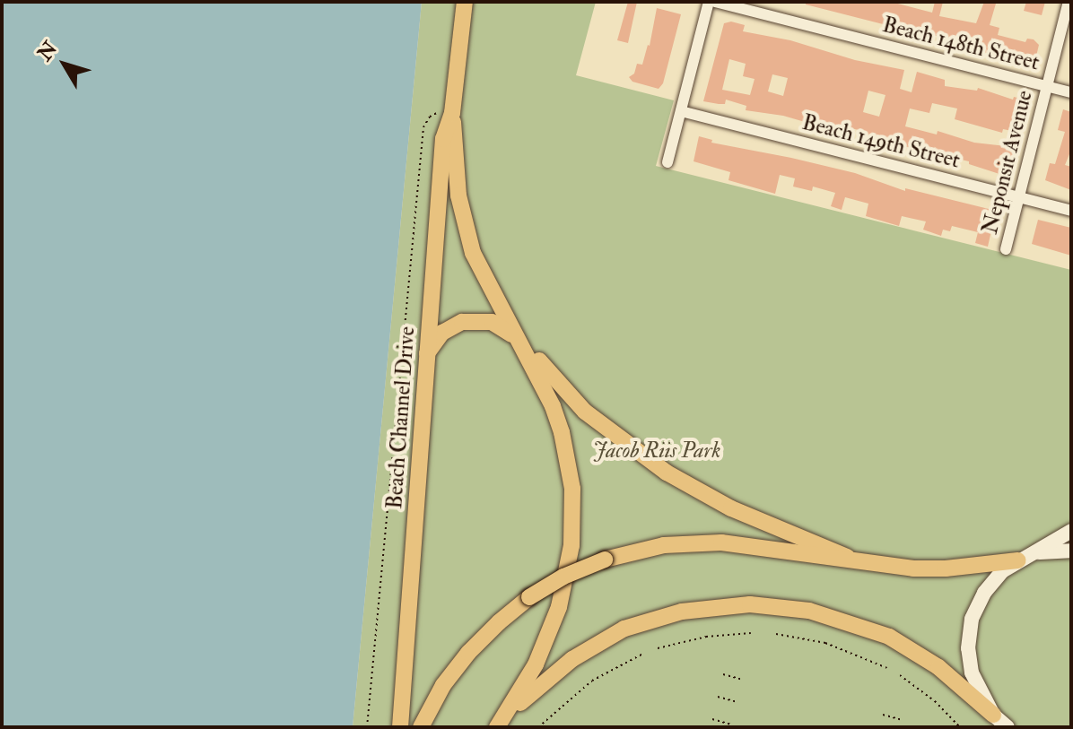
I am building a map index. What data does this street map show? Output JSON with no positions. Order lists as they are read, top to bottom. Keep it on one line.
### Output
{"streets":{"main road":["Beach Channel Drive"],"street":["Beach 148th Street","Beach 149th Street","Neponsit Avenue"]},"crossings":[["Beach 148th Street","Neponsit Avenue"],["Beach 149th Street","Neponsit Avenue"]],"parks":["Jacob Riis Park"],"north":"top left"}
